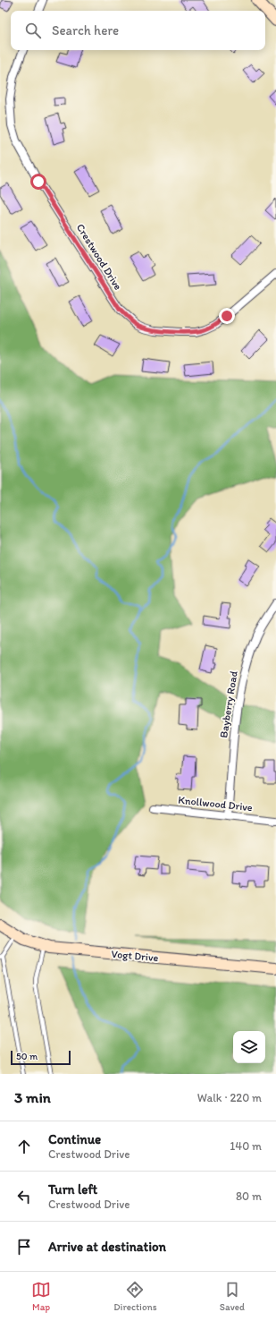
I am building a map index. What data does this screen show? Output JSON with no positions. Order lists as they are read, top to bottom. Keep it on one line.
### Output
{"streets":{"street":["Crestwood Drive","Bayberry Road","Knollwood Drive","Vogt Drive"]},"crossings":[["Bayberry Road","Knollwood Drive"]],"scale_bar":"50 m","page":{"search":"Search here","scale":"50 m","heading":["3 min","Walk · 220 m"],"list":[["Continue","Crestwood Drive","140 m"],["Turn left","Crestwood Drive","80 m"],"Arrive at destination"],"nav":["Map","Directions","Saved"]}}
